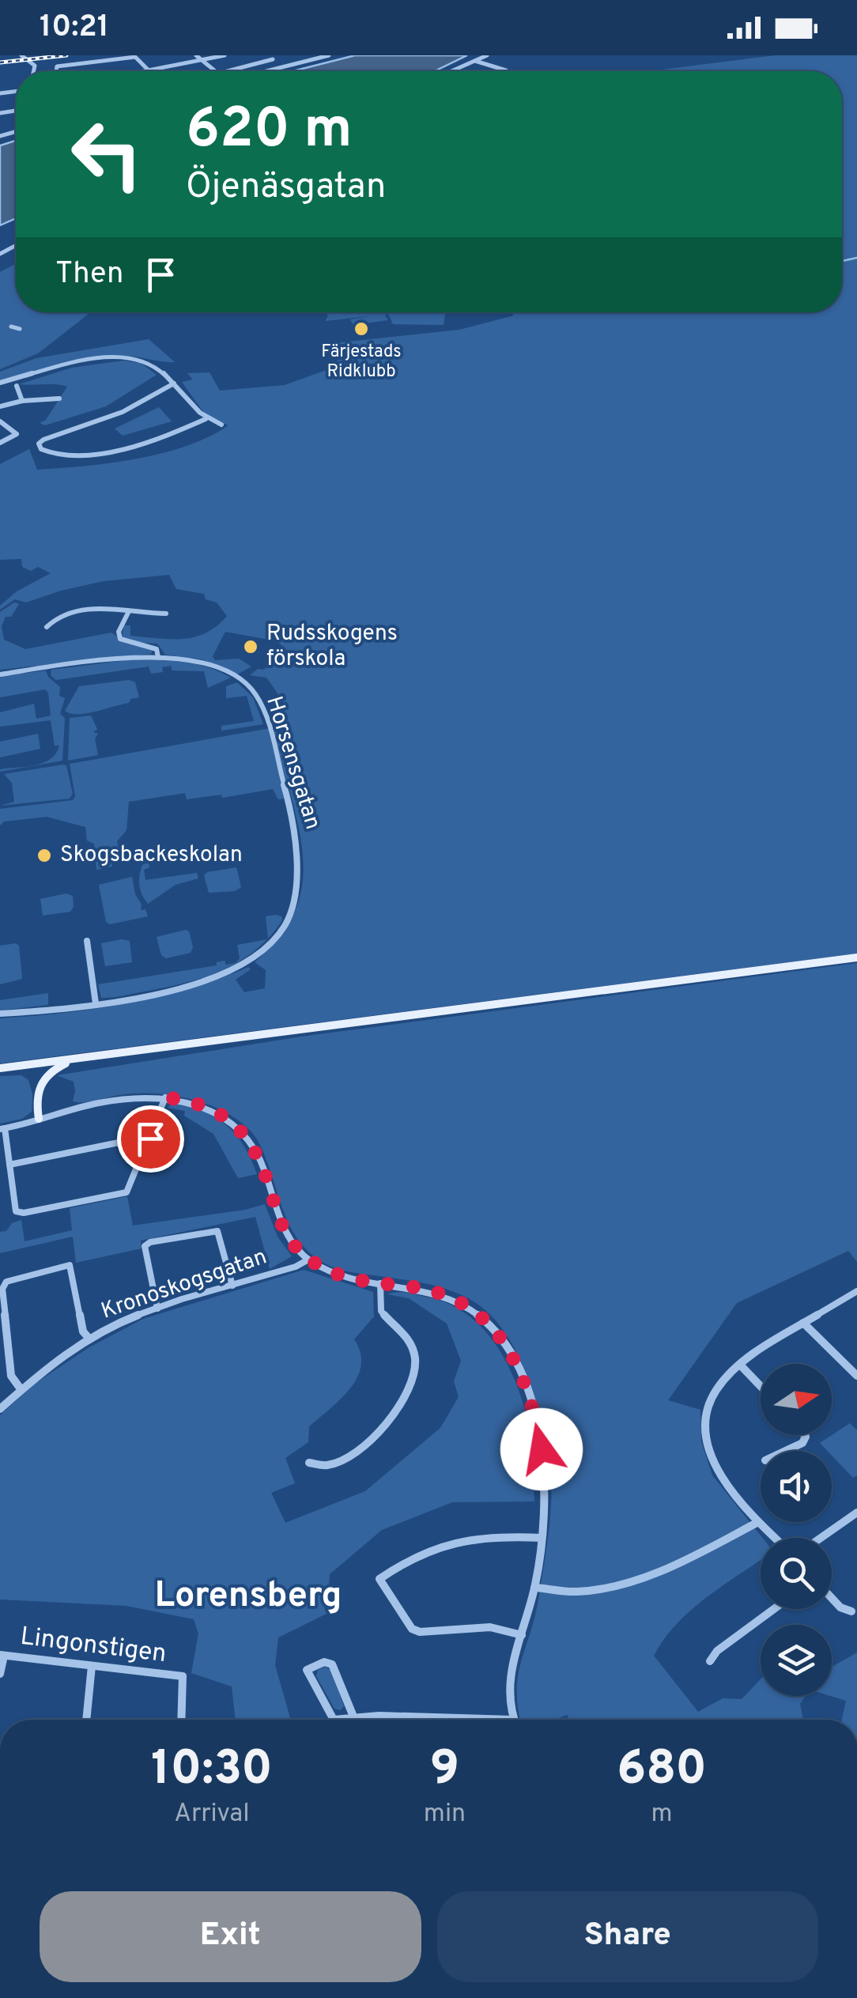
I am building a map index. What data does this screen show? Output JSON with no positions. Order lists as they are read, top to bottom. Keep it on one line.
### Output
{"streets":{"street":["Horsensgatan","Kronoskogsgatan","Lingonstigen"]},"districts":["Lorensberg"],"places":["Färjestads Ridklubb","Rudsskogens förskola","Skogsbackeskolan"],"north":"right","page":{"status":"10:21","turn":["620 m","Öjenäsgatan"],"then":"Then","eta":["10:30","Arrival","9","min","680","m"],"buttons":["Exit","Share"]}}
